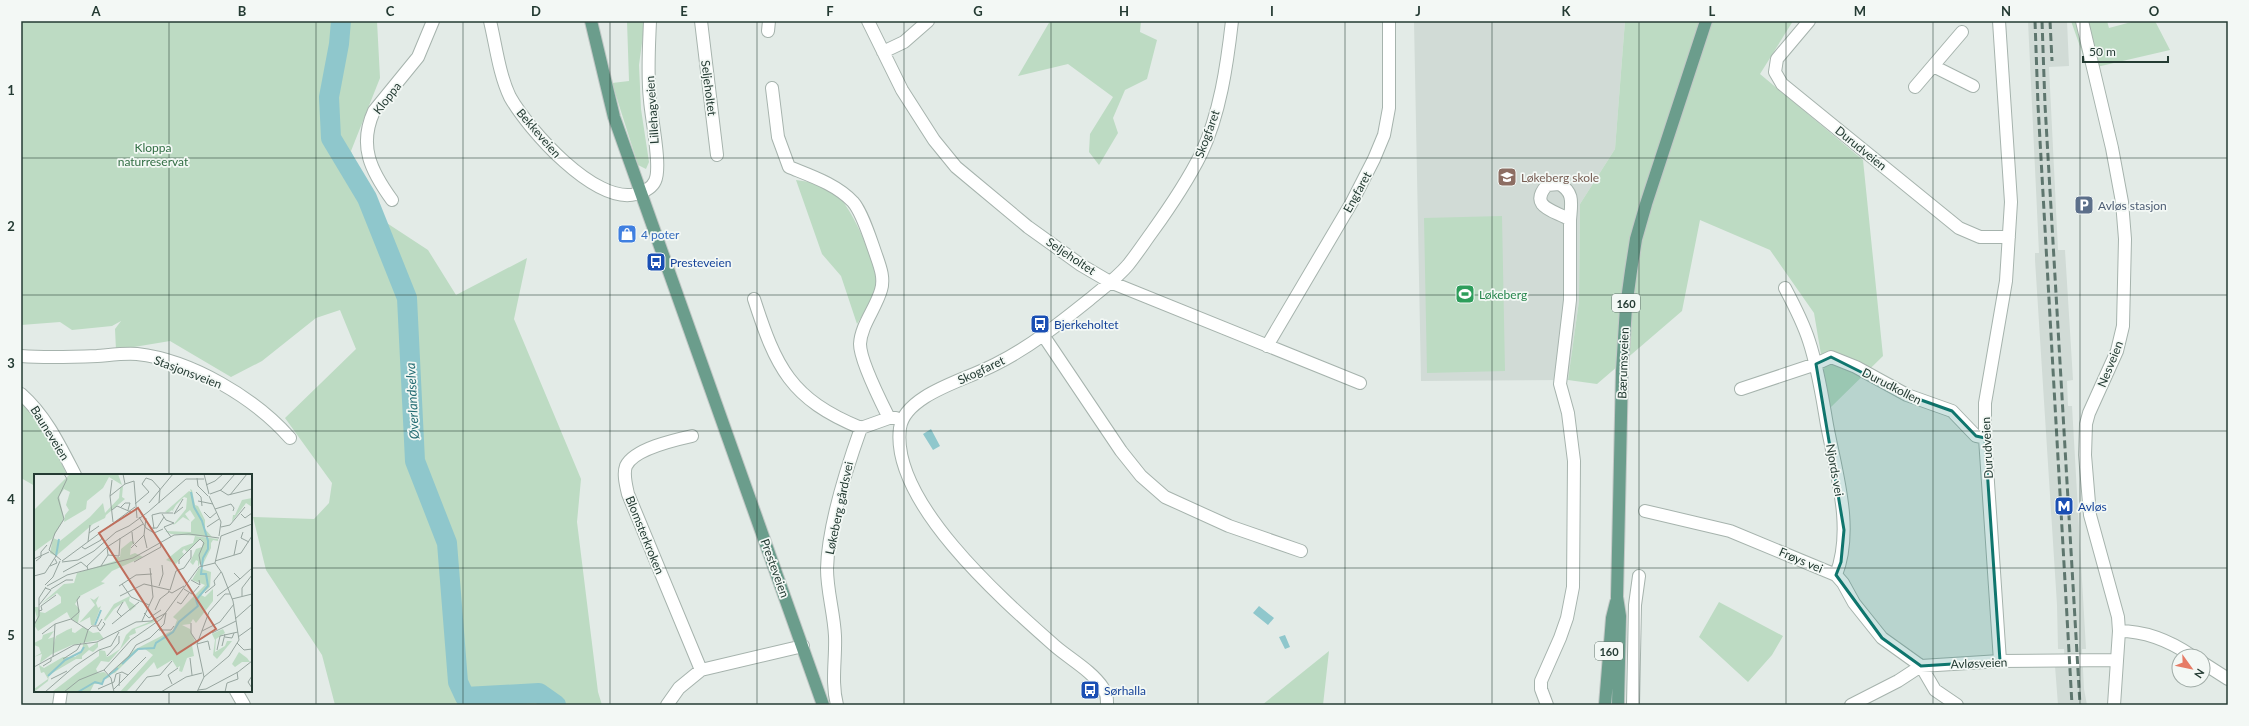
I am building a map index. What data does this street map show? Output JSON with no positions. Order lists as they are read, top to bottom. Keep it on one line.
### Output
{"streets":{"main road":["160","Bærumsveien","Presteveien"],"street":["Seljeholtet","Kloppa","Lillehagveien","Bekkeveien","Skogfaret","Durudveien","Engfaret","Nesveien","Stasjonsveien","Durudkollen","Bauneveien","Njords vei","Løkeberg gårdsvei","Blomsterkroken","Frøys vei","Avløsveien"]},"crossings":[["Seljeholtet","Skogfaret"],["Seljeholtet","Engfaret"],["Lillehagveien","Bekkeveien"],["Lillehagveien","Presteveien"],["Bekkeveien","Presteveien"],["Durudveien","Durudkollen"],["Durudveien","Avløsveien"],["Nesveien","Avløsveien"],["Durudkollen","Njords vei"],["Njords vei","Frøys vei"],["Frøys vei","Avløsveien"]],"water":["Øverlandselva"],"parks":["Kloppa naturreservat"],"places":{"school or university":["Løkeberg skole"],"parking":["Avløs stasjon"],"shop":["4 poter"],"bus stop":["Presteveien","Bjerkeholtet","Sørhalla"],"sports":["Løkeberg"],"metro station":["Avløs"]},"scale_bar":"50 m","north":"bottom right","grid":{"columns":["A","B","C","D","E","F","G","H","I","J","K","L","M","N","O"],"rows":["1","2","3","4","5"]}}
